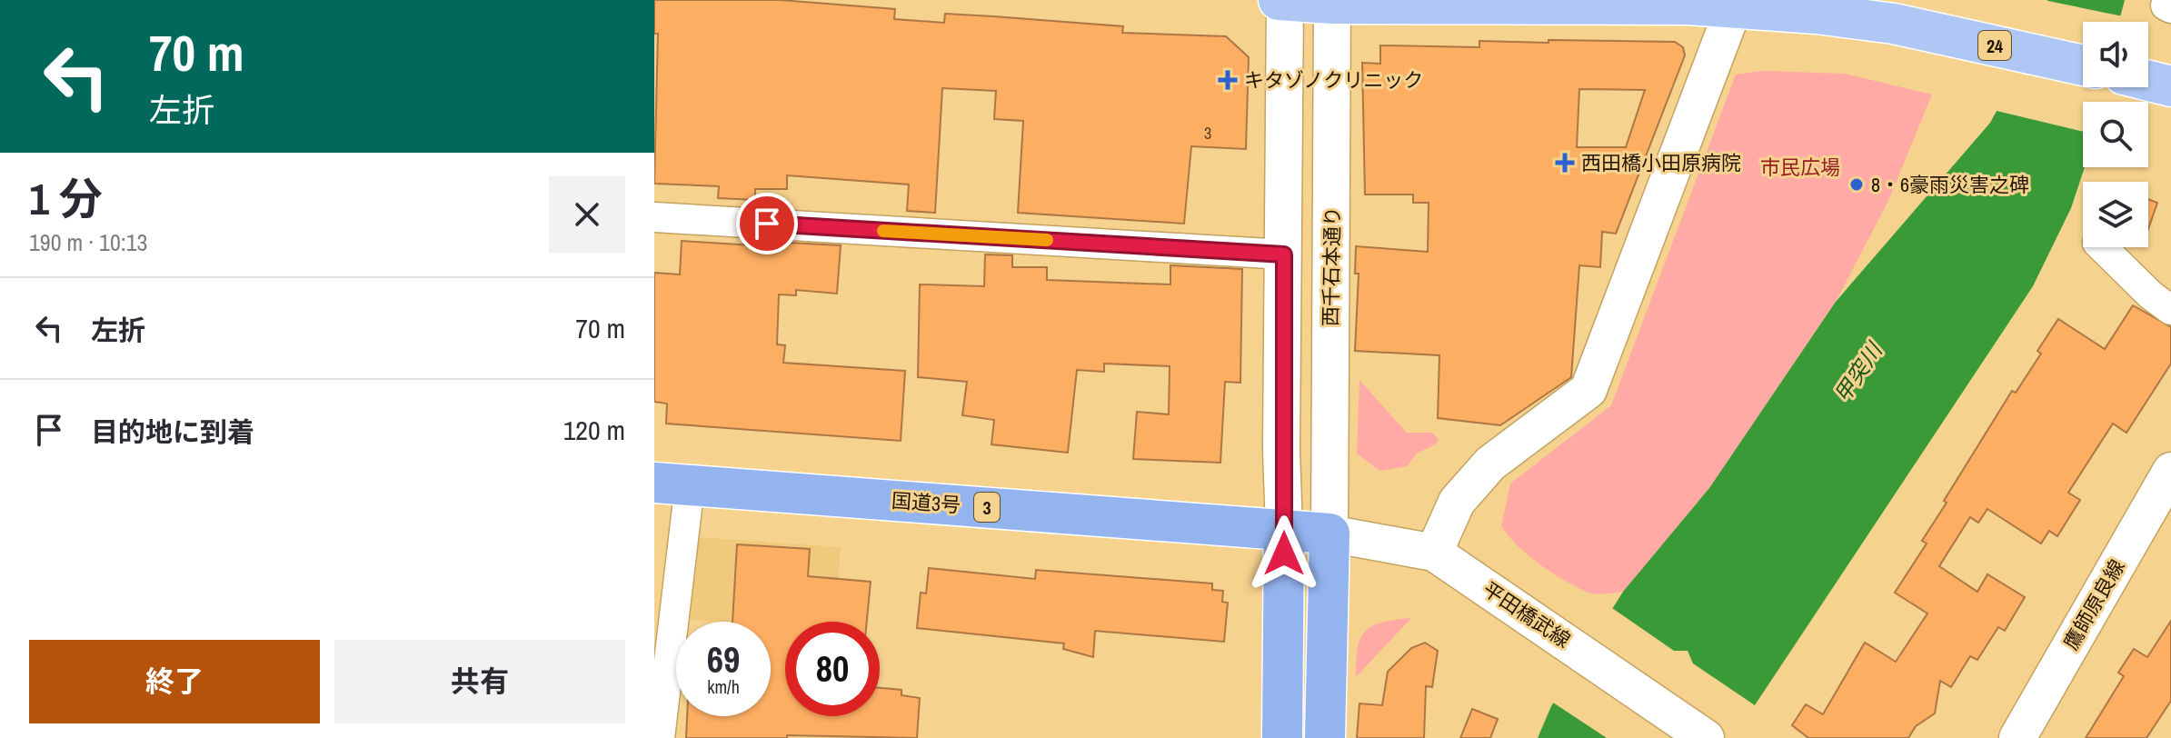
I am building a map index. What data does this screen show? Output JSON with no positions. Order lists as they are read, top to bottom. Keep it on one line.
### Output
{"streets":{"highway":["国道3号","3"],"main road":["24"],"street":["西千石本通り","鷹師原良線","平田橋武線"]},"crossings":[["24","西千石本通り"],["西千石本通り","国道3号"],["西千石本通り","平田橋武線"],["国道3号","平田橋武線"]],"water":["甲突川"],"parks":["市民広場"],"places":{"health":["キタゾノクリニック","西田橋小田原病院"],"other":["8・6豪雨災害之碑"]},"house_numbers":["3"],"page":{"turn":["70 m","左折"],"heading":["1 分","190 m · 10:13"],"list":[{"name":"左折","value":"70 m"},{"name":"目的地に到着","value":"120 m"}],"speed":"69 km/h","limit":"80","buttons":["終了","共有"]}}
